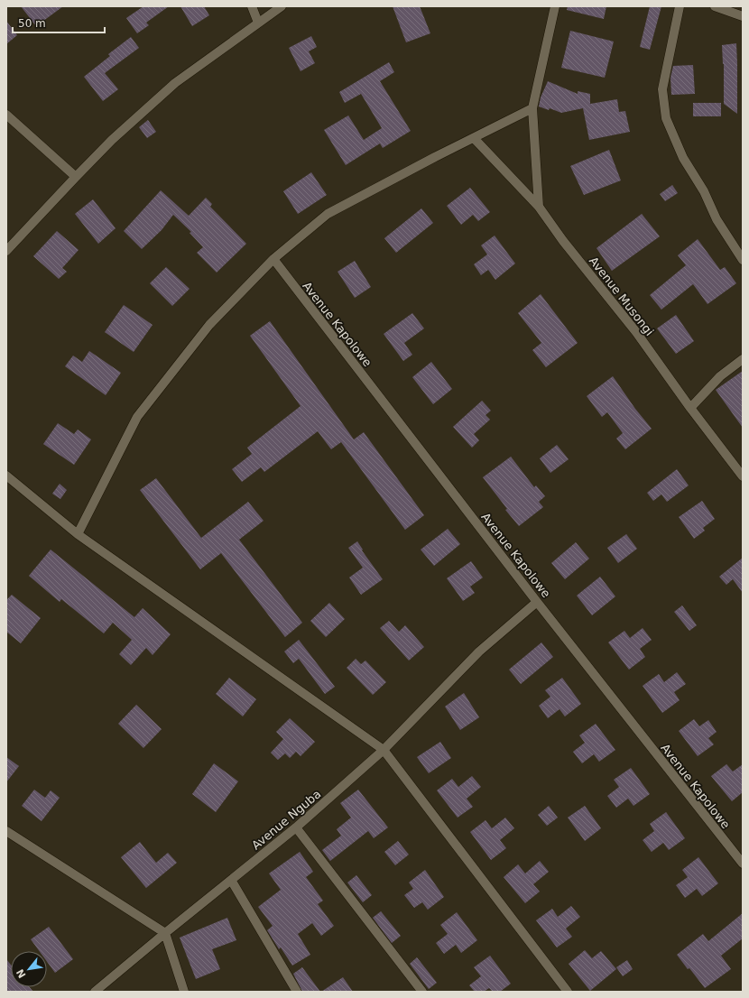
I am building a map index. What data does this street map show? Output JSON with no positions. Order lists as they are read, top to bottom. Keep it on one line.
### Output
{"streets":{"street":["Avenue Musongi","Avenue Kapolowe","Avenue Nguba"]},"crossings":[["Avenue Kapolowe","Avenue Nguba"]],"scale_bar":"50 m","north":"bottom left"}
